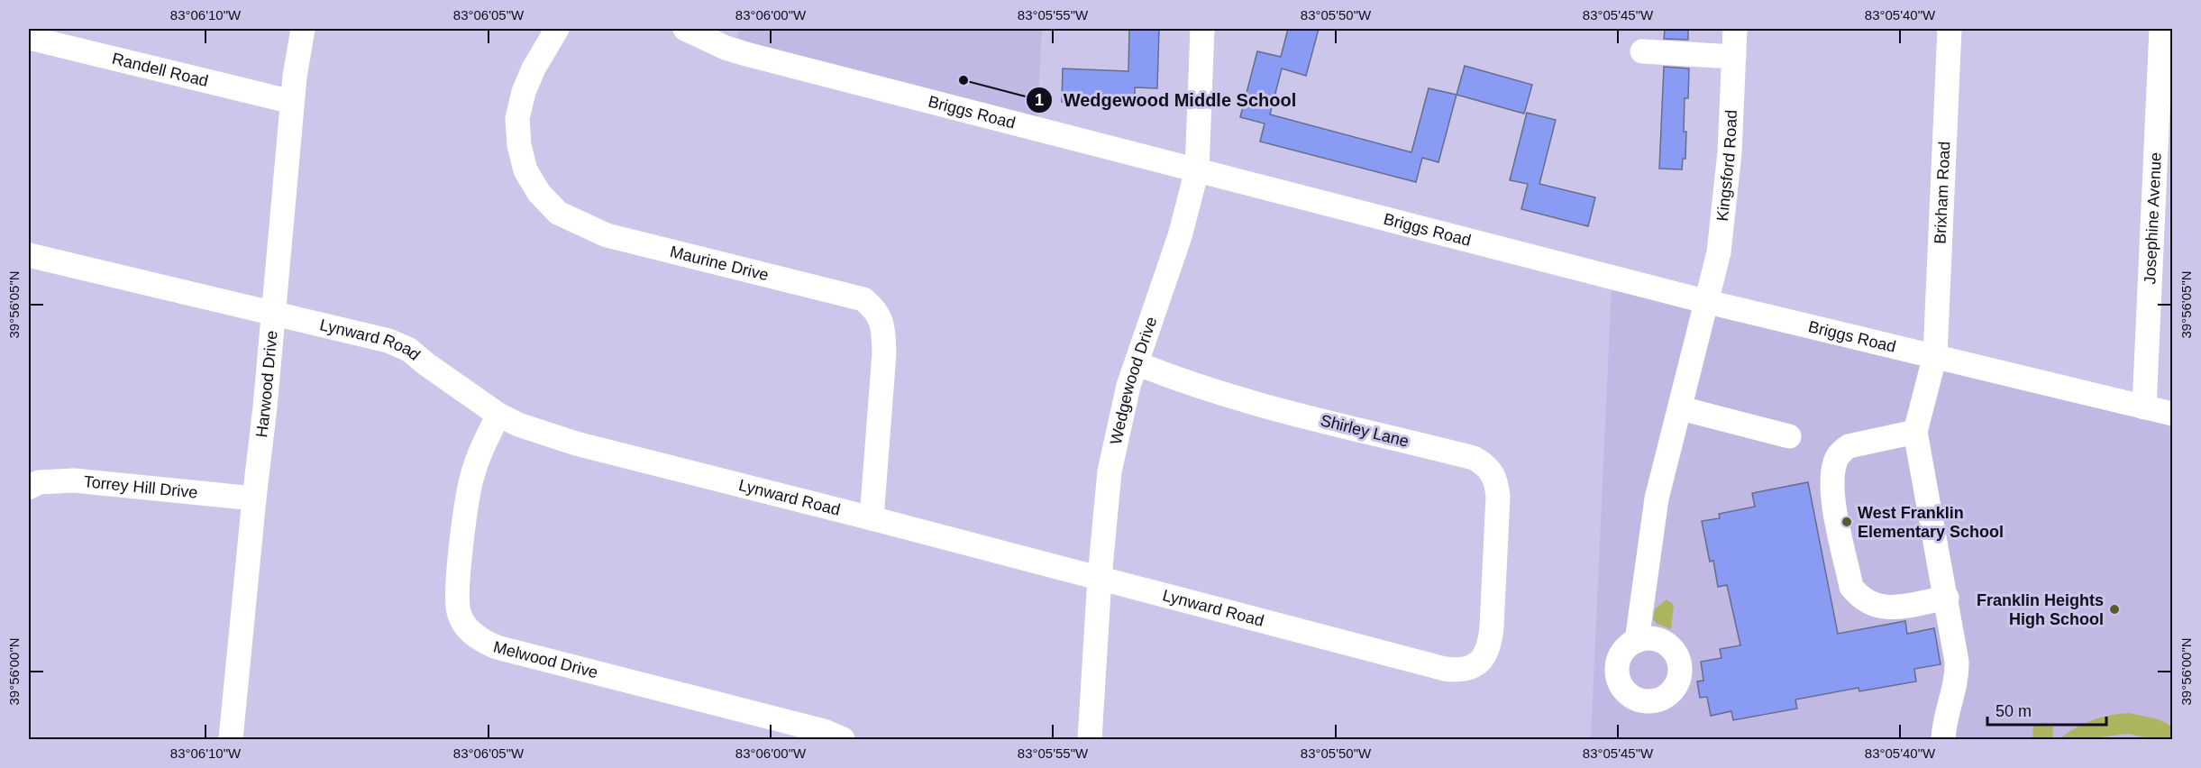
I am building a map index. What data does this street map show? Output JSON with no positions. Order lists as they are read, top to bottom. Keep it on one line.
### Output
{"streets":{"street":["Randell Road","Briggs Road","Kingsford Road","Brixham Road","Josephine Avenue","Maurine Drive","Lynward Road","Wedgewood Drive","Harwood Drive","Shirley Lane","Torrey Hill Drive","Melwood Drive"]},"crossings":[["Randell Road","Harwood Drive"],["Briggs Road","Kingsford Road"],["Briggs Road","Brixham Road"],["Briggs Road","Josephine Avenue"],["Briggs Road","Wedgewood Drive"],["Maurine Drive","Lynward Road"],["Lynward Road","Wedgewood Drive"],["Lynward Road","Harwood Drive"],["Lynward Road","Shirley Lane"],["Lynward Road","Melwood Drive"],["Wedgewood Drive","Shirley Lane"],["Harwood Drive","Torrey Hill Drive"]],"places":["Wedgewood Middle School","West Franklin Elementary School","Franklin Heights High School"],"scale_bar":"50 m","coordinates":["83°06'10\"W","83°06'05\"W","83°06'00\"W","83°05'55\"W","83°05'50\"W","83°05'45\"W","83°05'40\"W","39°56'05\"N","39°56'00\"N"]}
